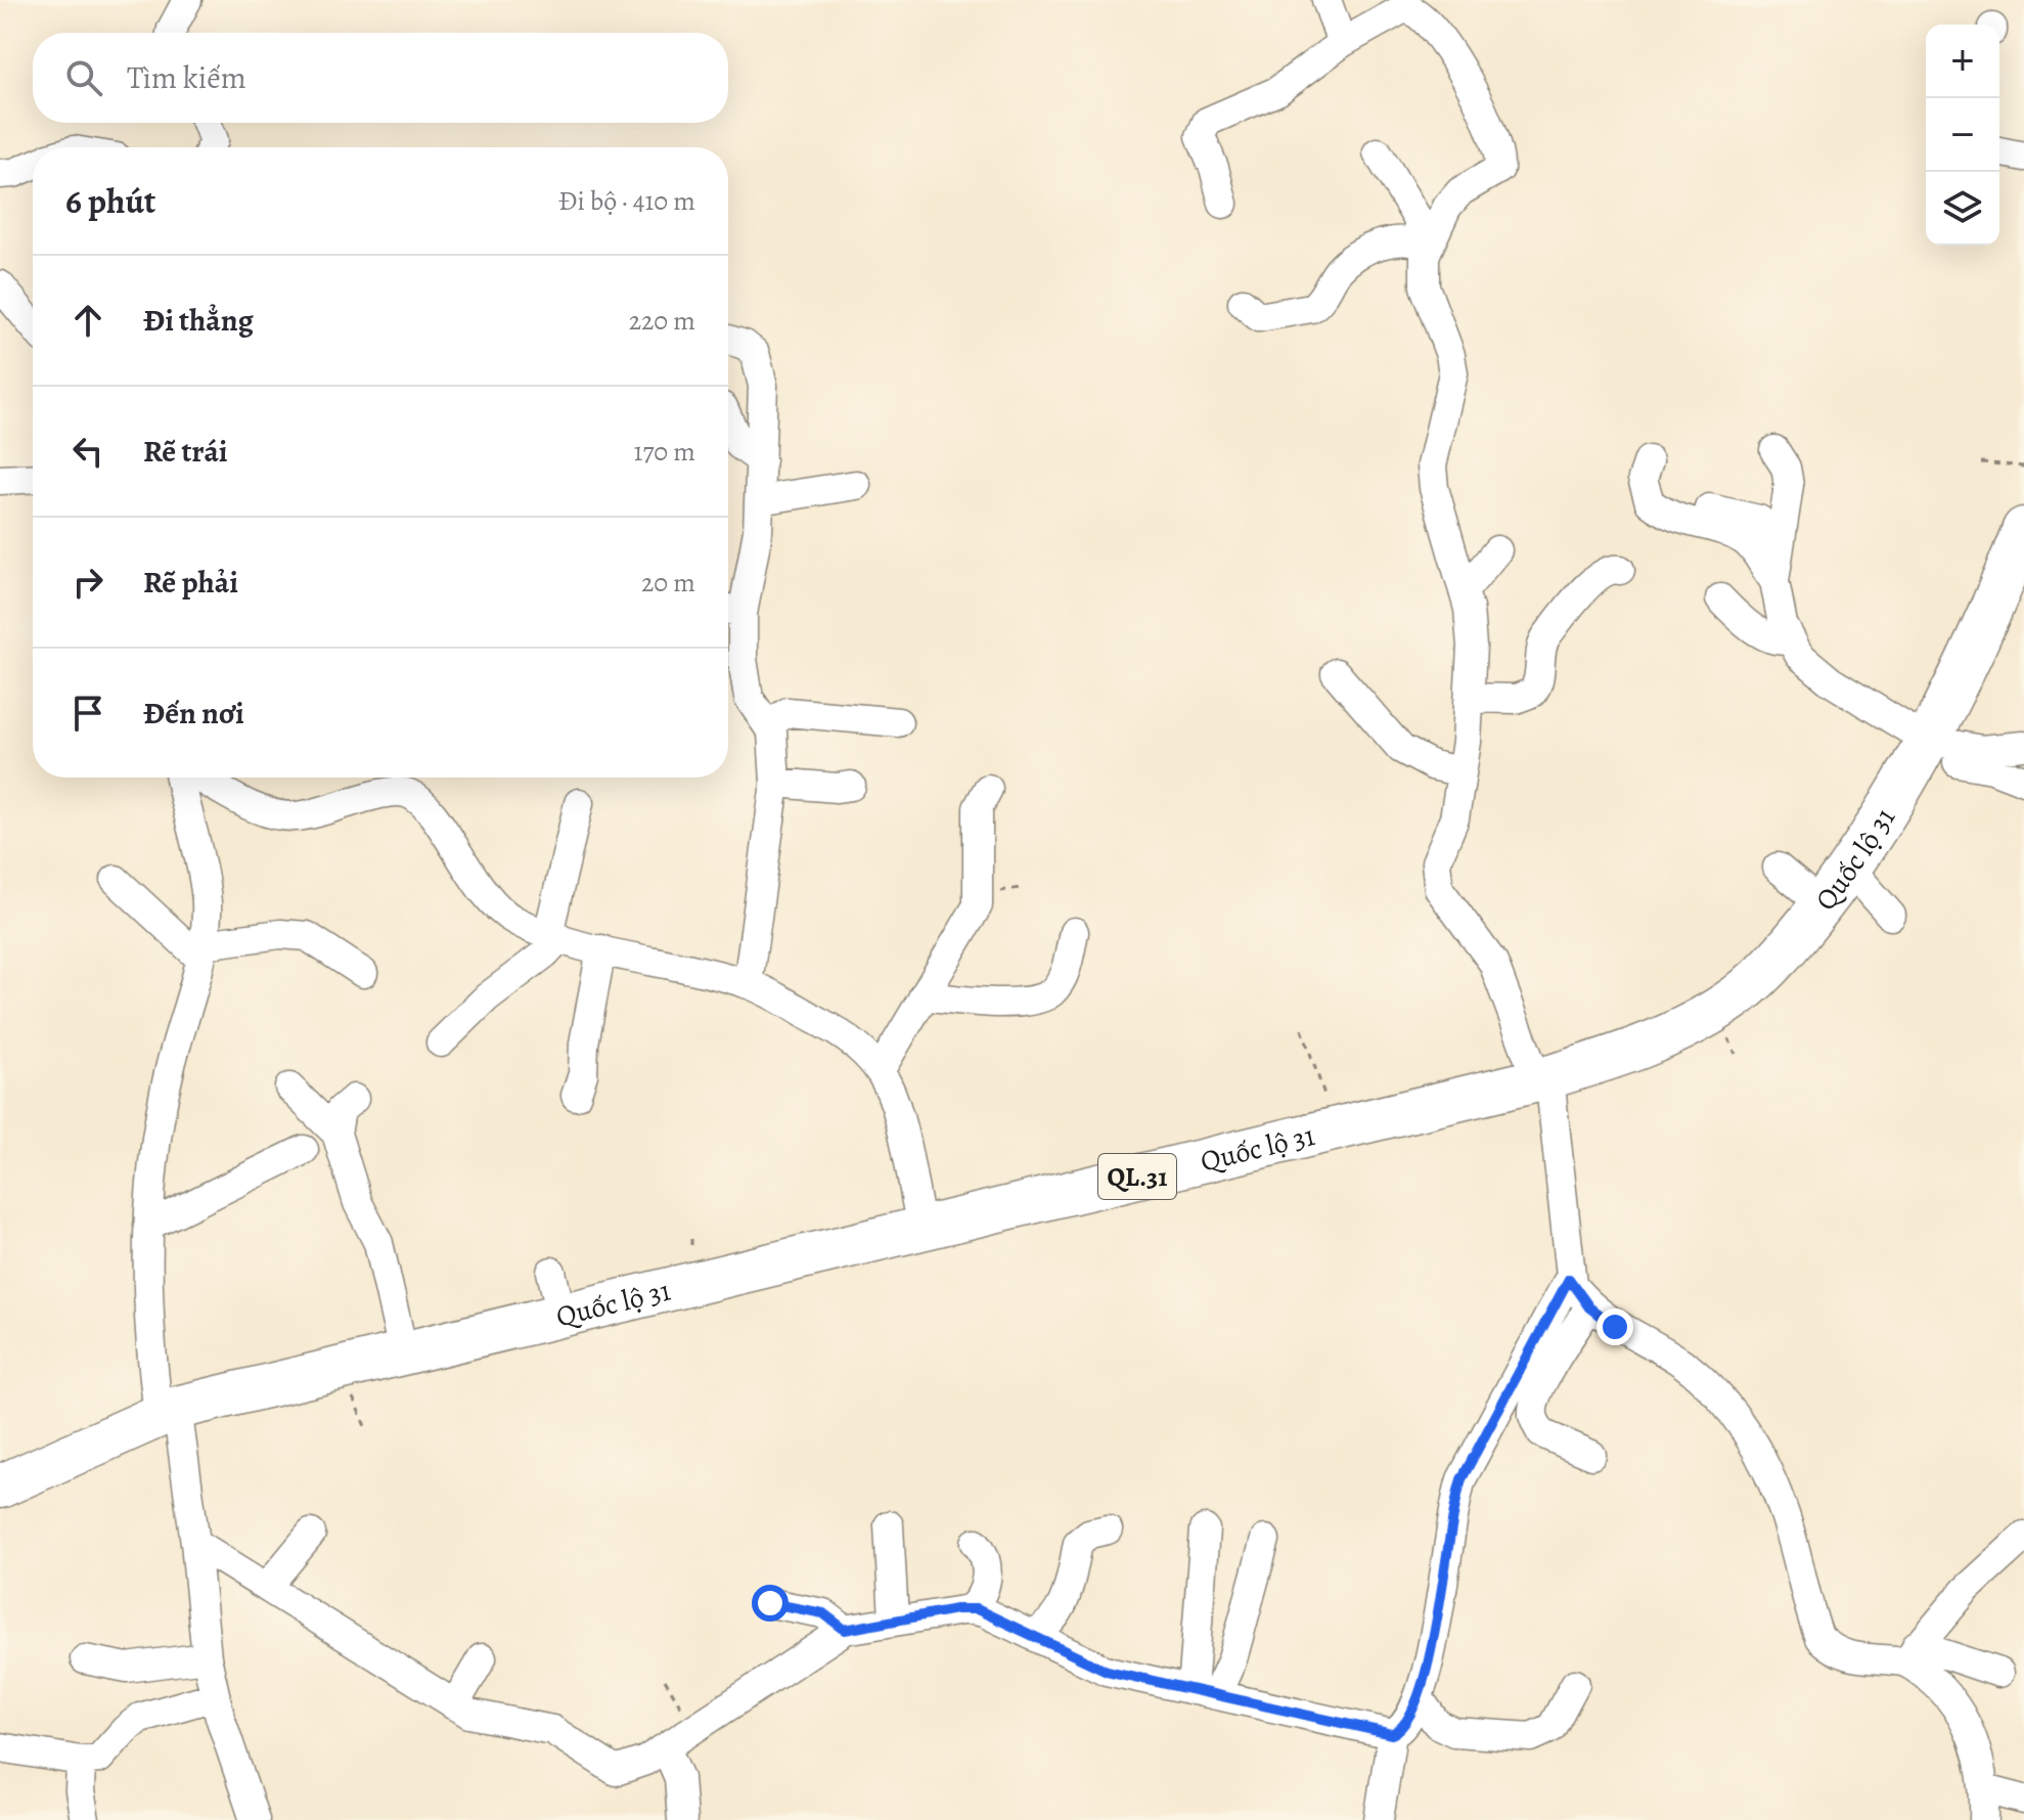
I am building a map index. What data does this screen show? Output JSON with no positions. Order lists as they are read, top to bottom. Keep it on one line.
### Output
{"streets":{"highway":["Quốc lộ 31","QL.31"]},"page":{"map_buttons":["+","−"],"search":"Tìm kiếm","heading":["6 phút","Đi bộ · 410 m"],"list":[["Đi thẳng","220 m"],["Rẽ trái","170 m"],["Rẽ phải","20 m"],"Đến nơi"]}}
